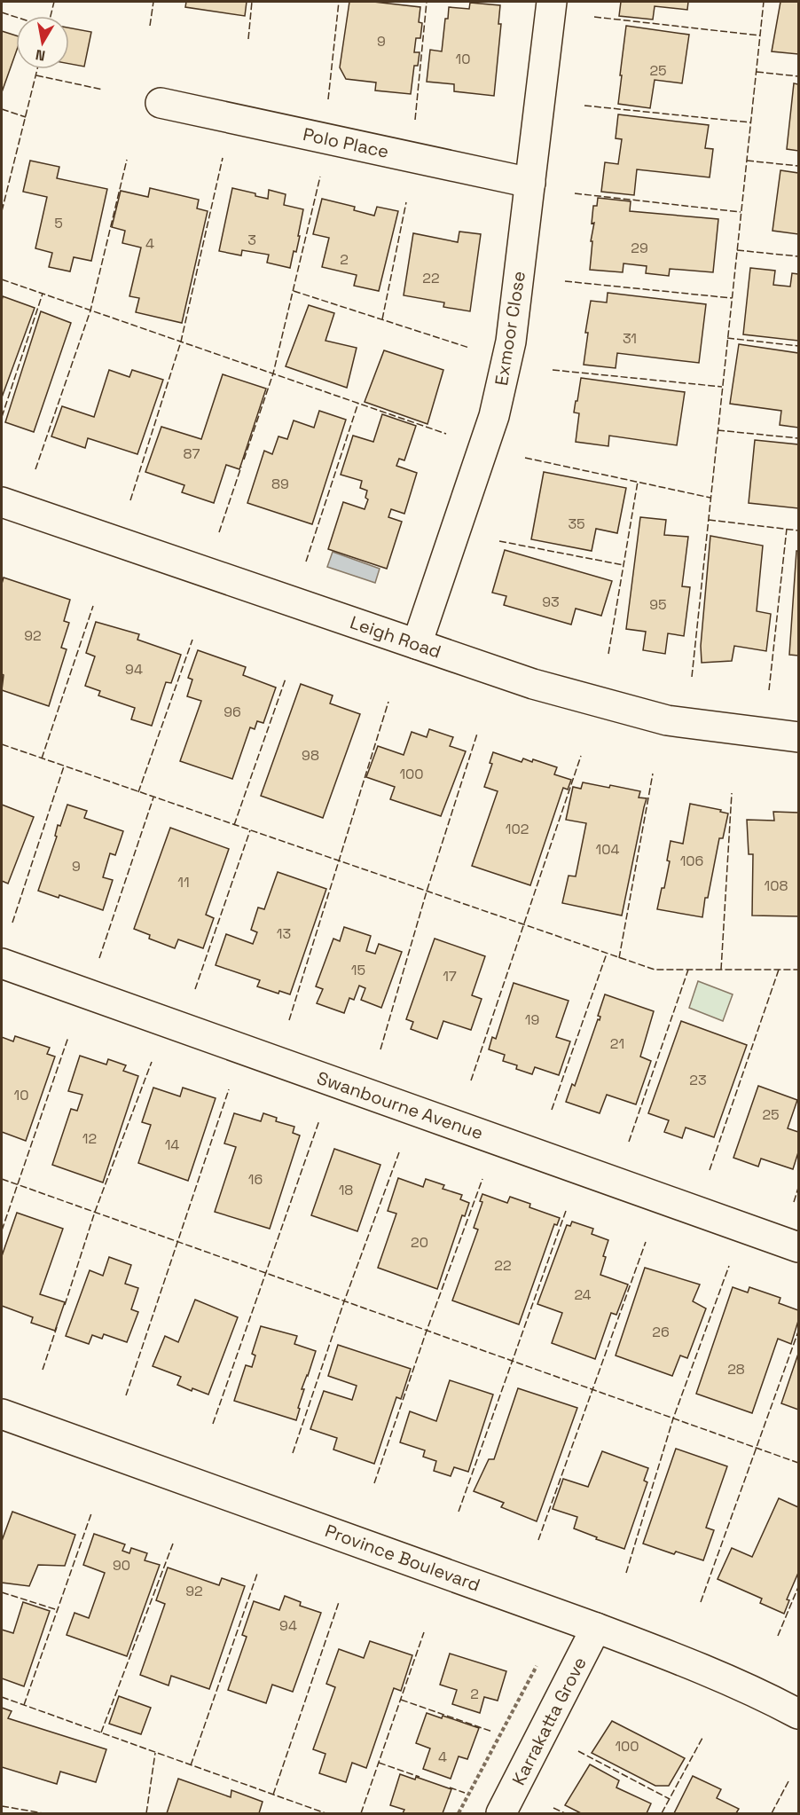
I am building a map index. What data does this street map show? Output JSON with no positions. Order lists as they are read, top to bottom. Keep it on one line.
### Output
{"streets":{"street":["Polo Place","Exmoor Close","Leigh Road","Swanbourne Avenue","Province Boulevard","Karrakatta Grove"]},"crossings":[["Polo Place","Exmoor Close"],["Exmoor Close","Leigh Road"],["Province Boulevard","Karrakatta Grove"]],"house_numbers":["9","10","25","5","3","4","29","2","22","31","87","89","35","93","95","92","94","96","98","100","102","104","106","9","11","108","13","15","17","19","21","23","10","25","12","14","16","18","20","22","24","26","28","90","92","94","2","100","4"],"north":"bottom"}
